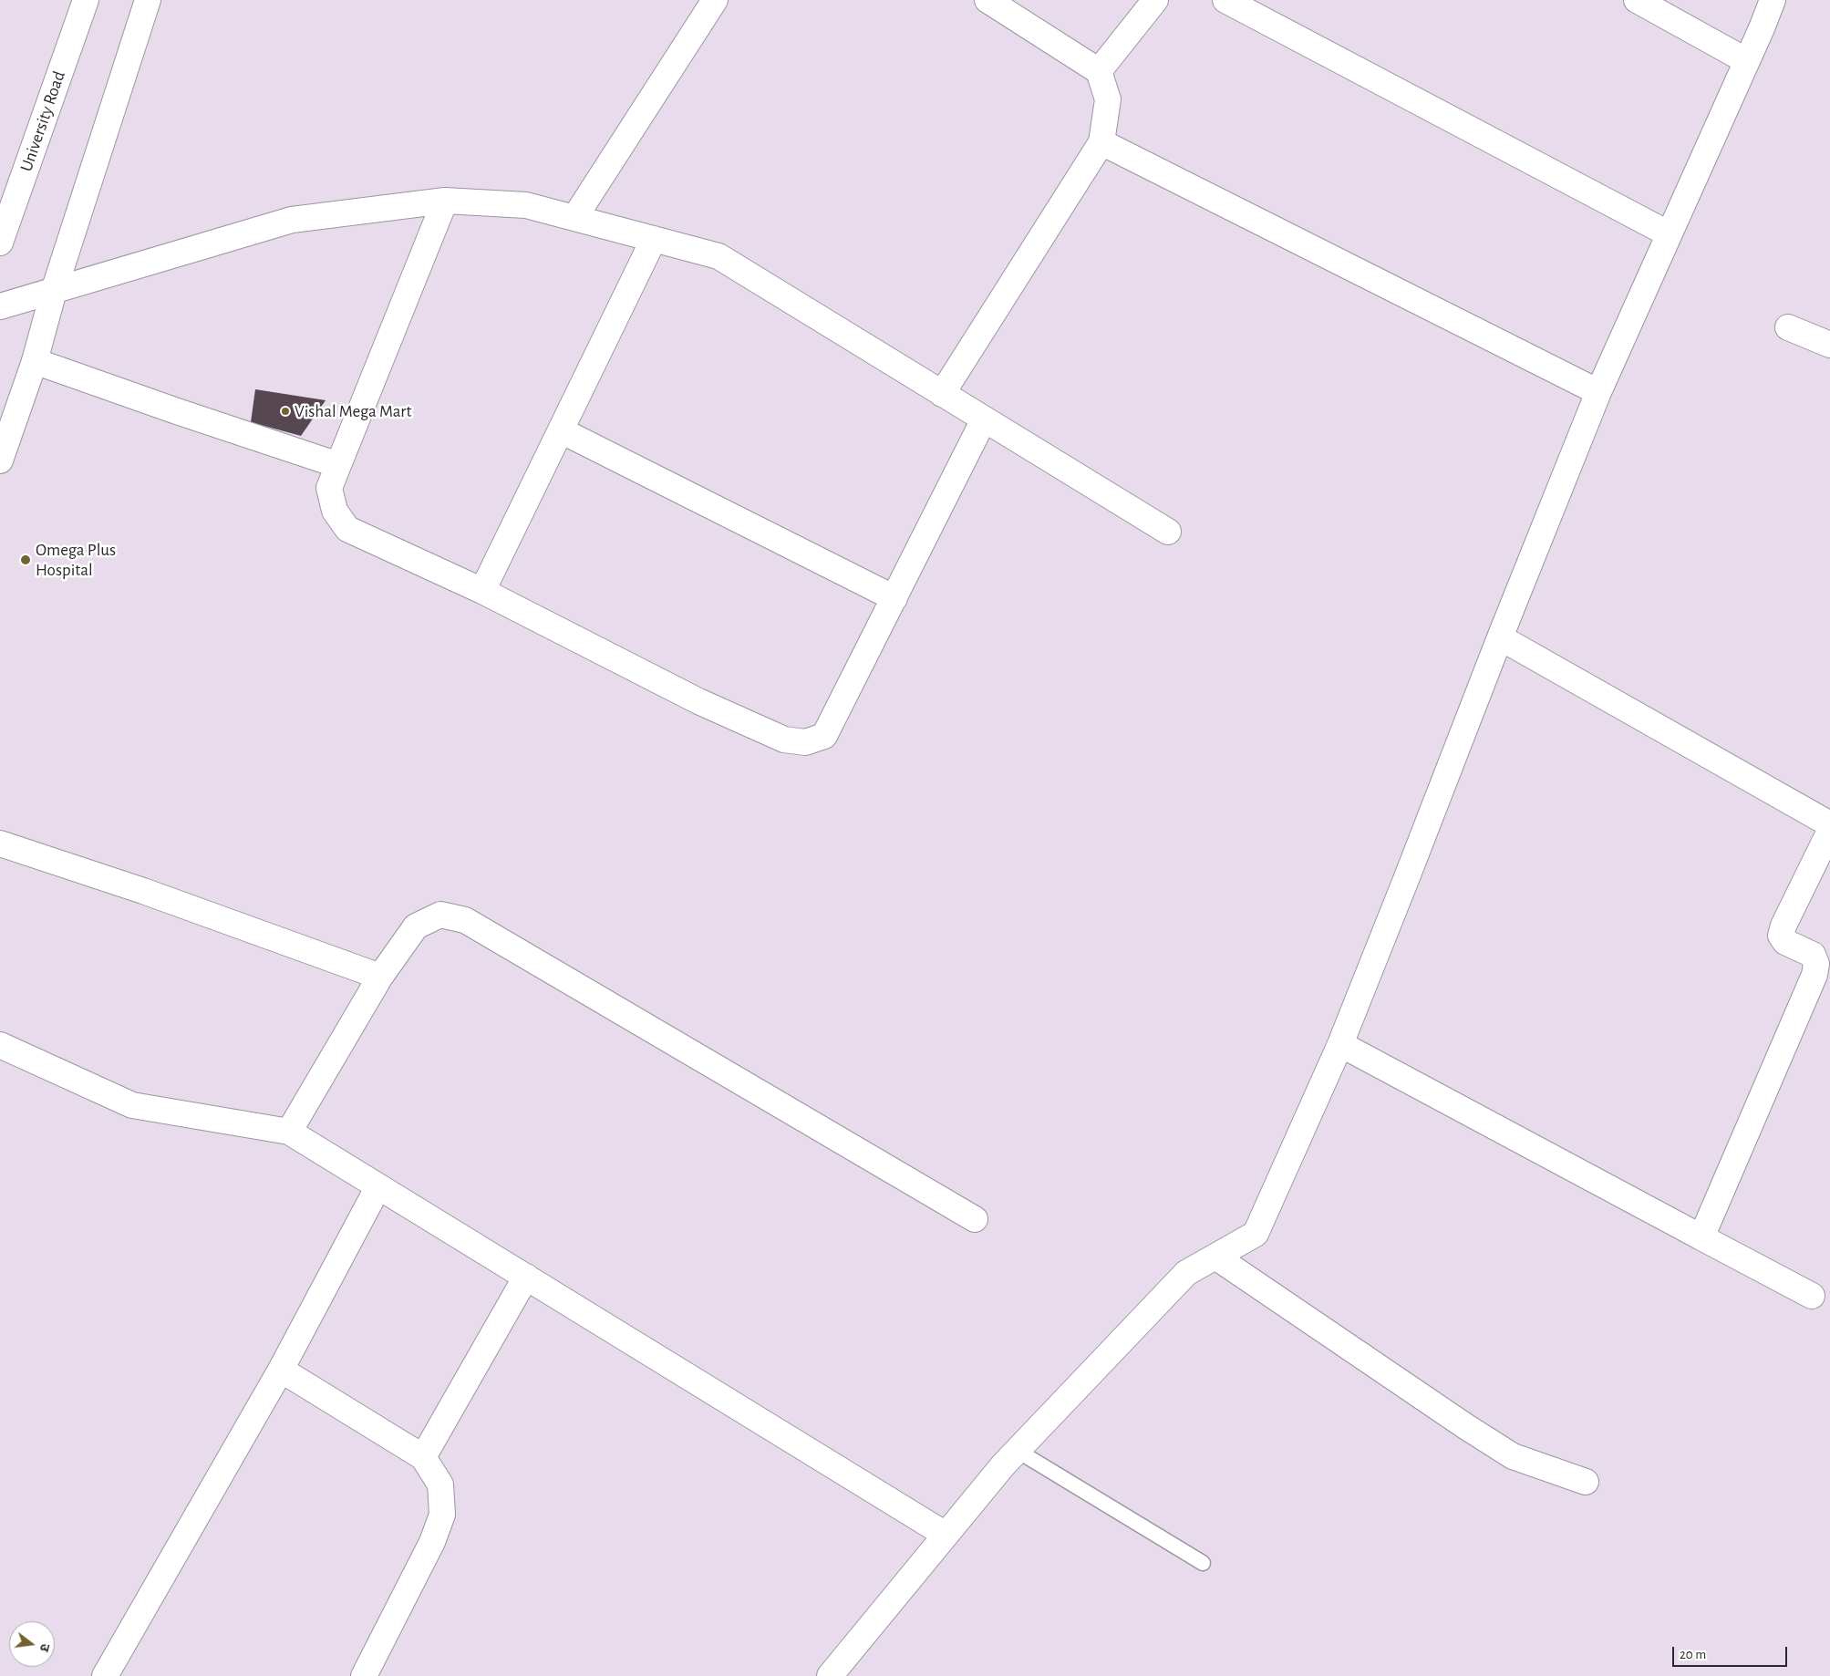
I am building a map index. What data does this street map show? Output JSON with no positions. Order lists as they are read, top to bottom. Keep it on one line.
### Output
{"streets":{"street":["University Road"]},"places":["Vishal Mega Mart","Omega Plus Hospital"],"scale_bar":"20 m","north":"right"}
